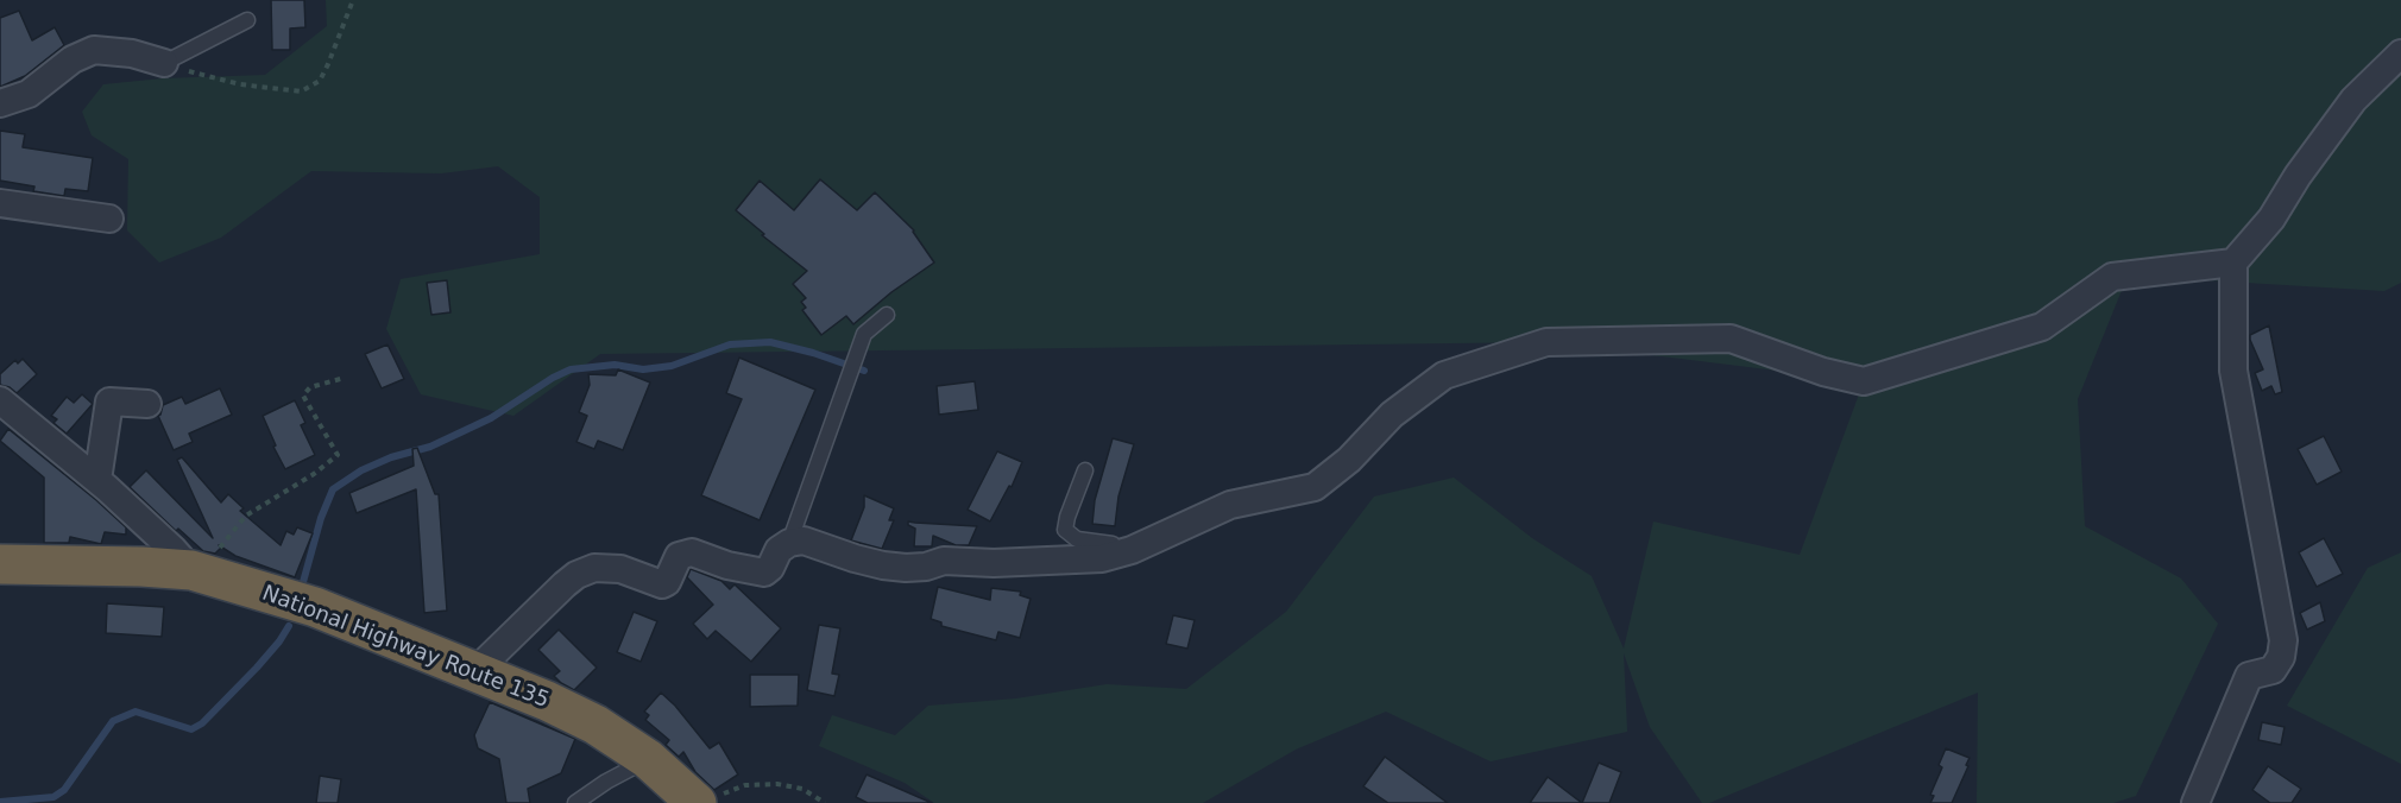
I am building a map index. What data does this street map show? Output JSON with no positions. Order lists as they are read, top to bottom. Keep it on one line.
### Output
{"streets":{"highway":["National Highway Route 135"]}}
